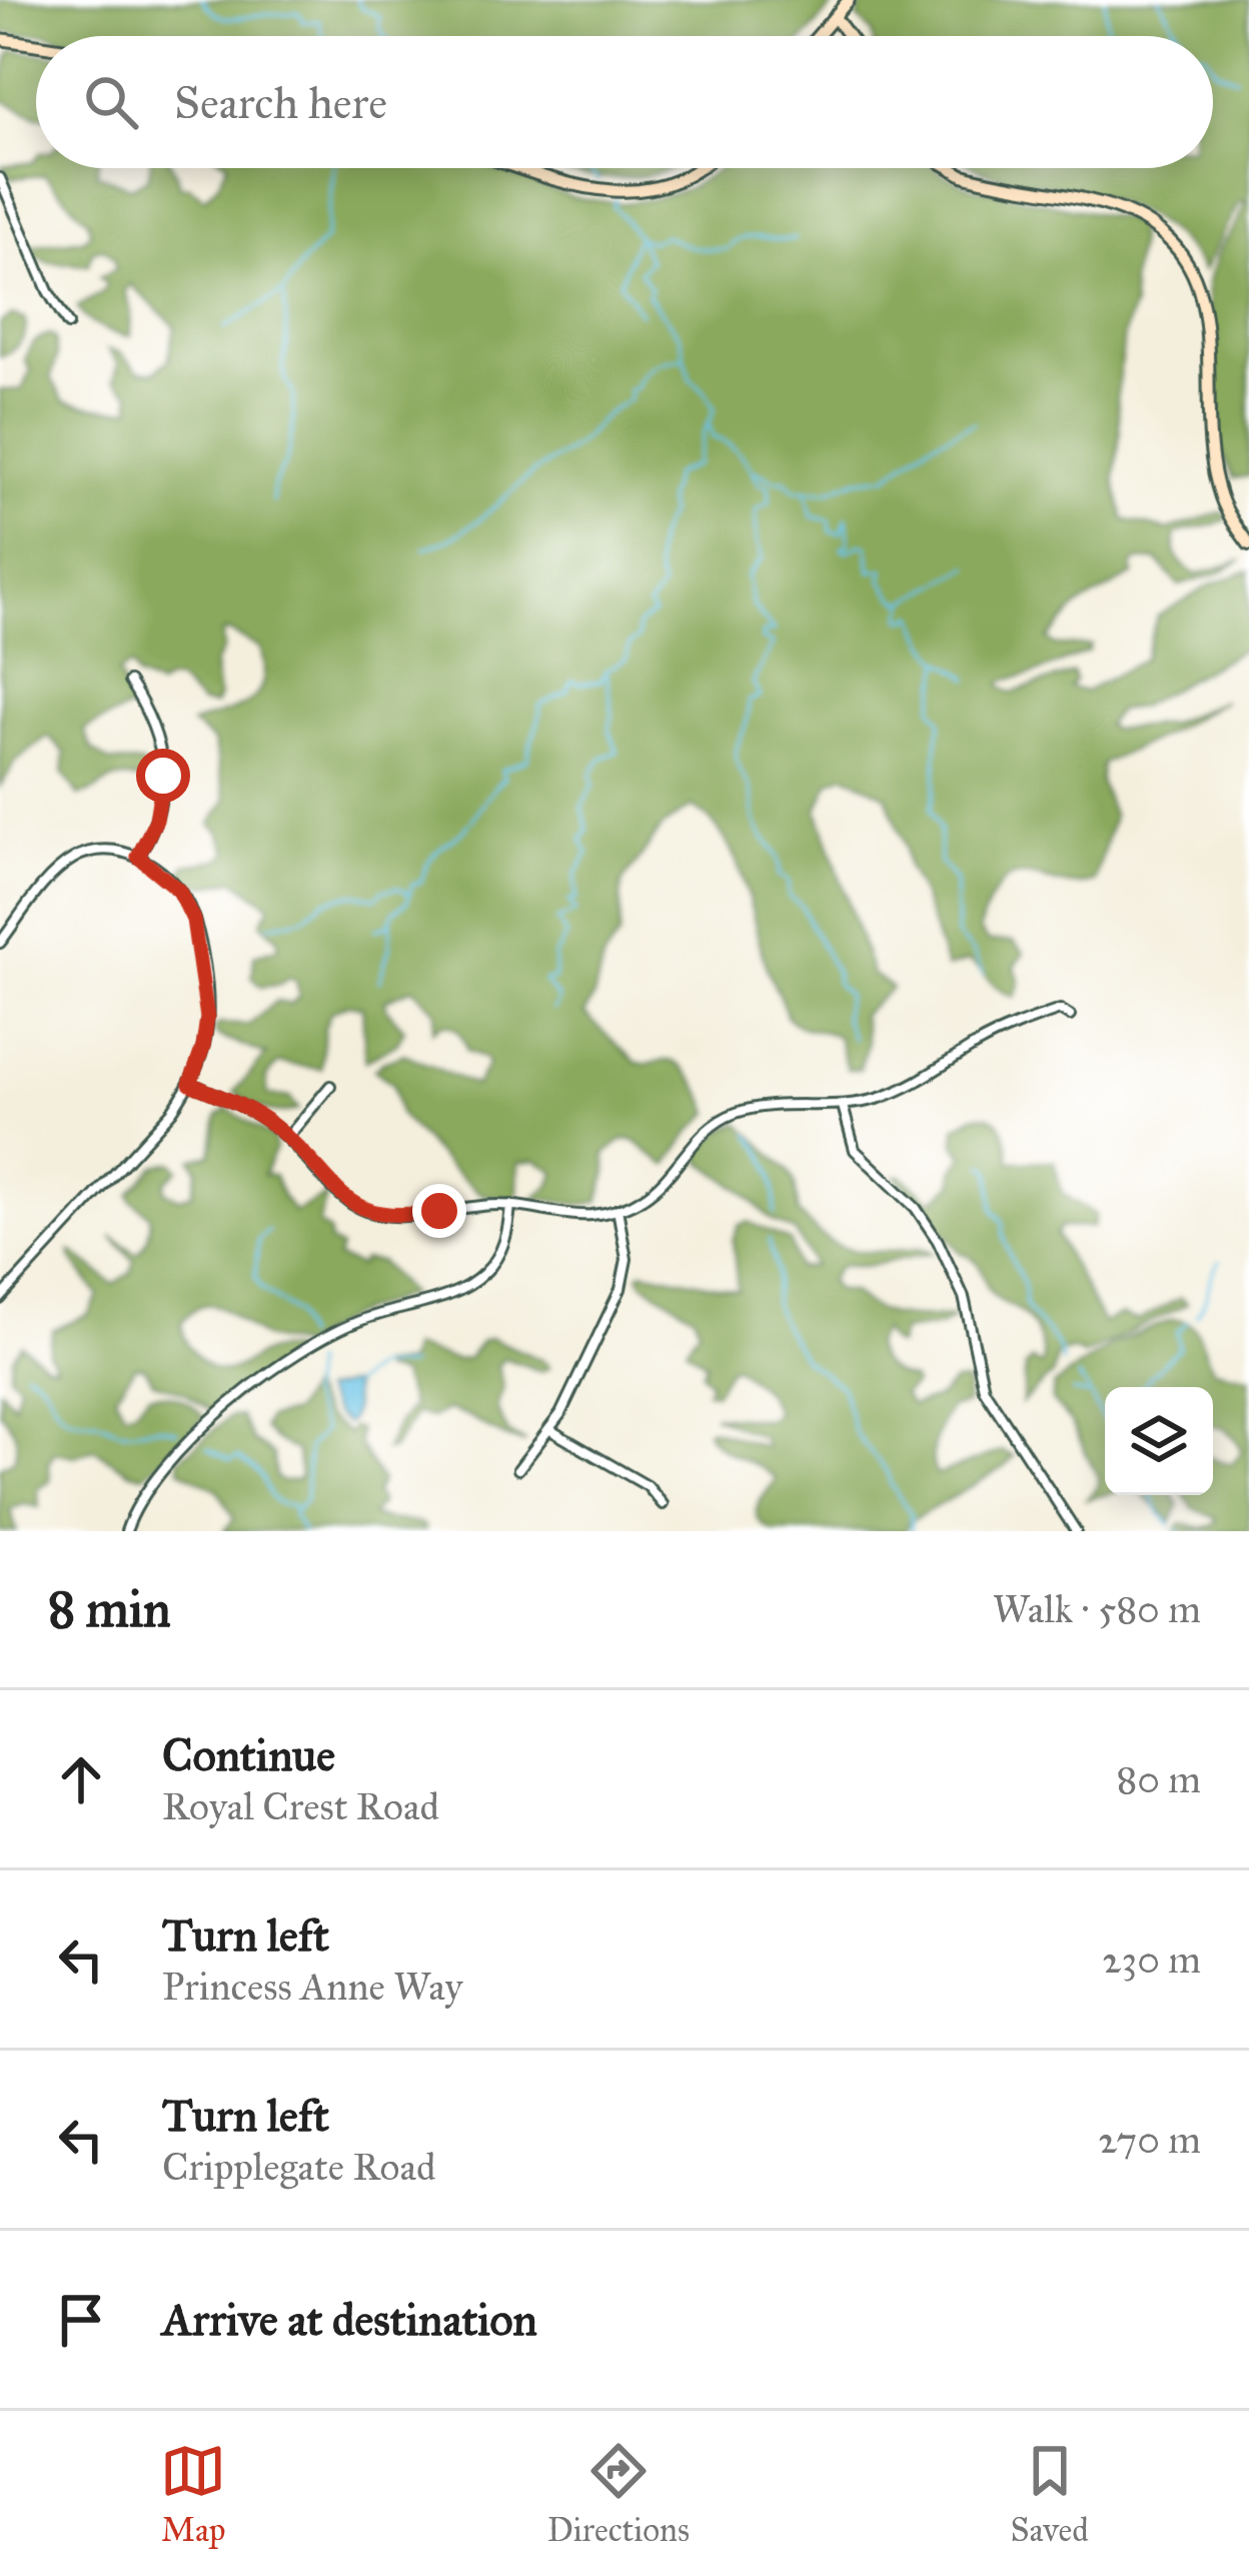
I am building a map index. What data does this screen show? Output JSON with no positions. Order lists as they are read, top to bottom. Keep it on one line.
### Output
{"page":{"search":"Search here","heading":["8 min","Walk · 580 m"],"list":[["Continue","Royal Crest Road","80 m"],["Turn left","Princess Anne Way","230 m"],["Turn left","Cripplegate Road","270 m"],"Arrive at destination"],"nav":["Map","Directions","Saved"]}}
